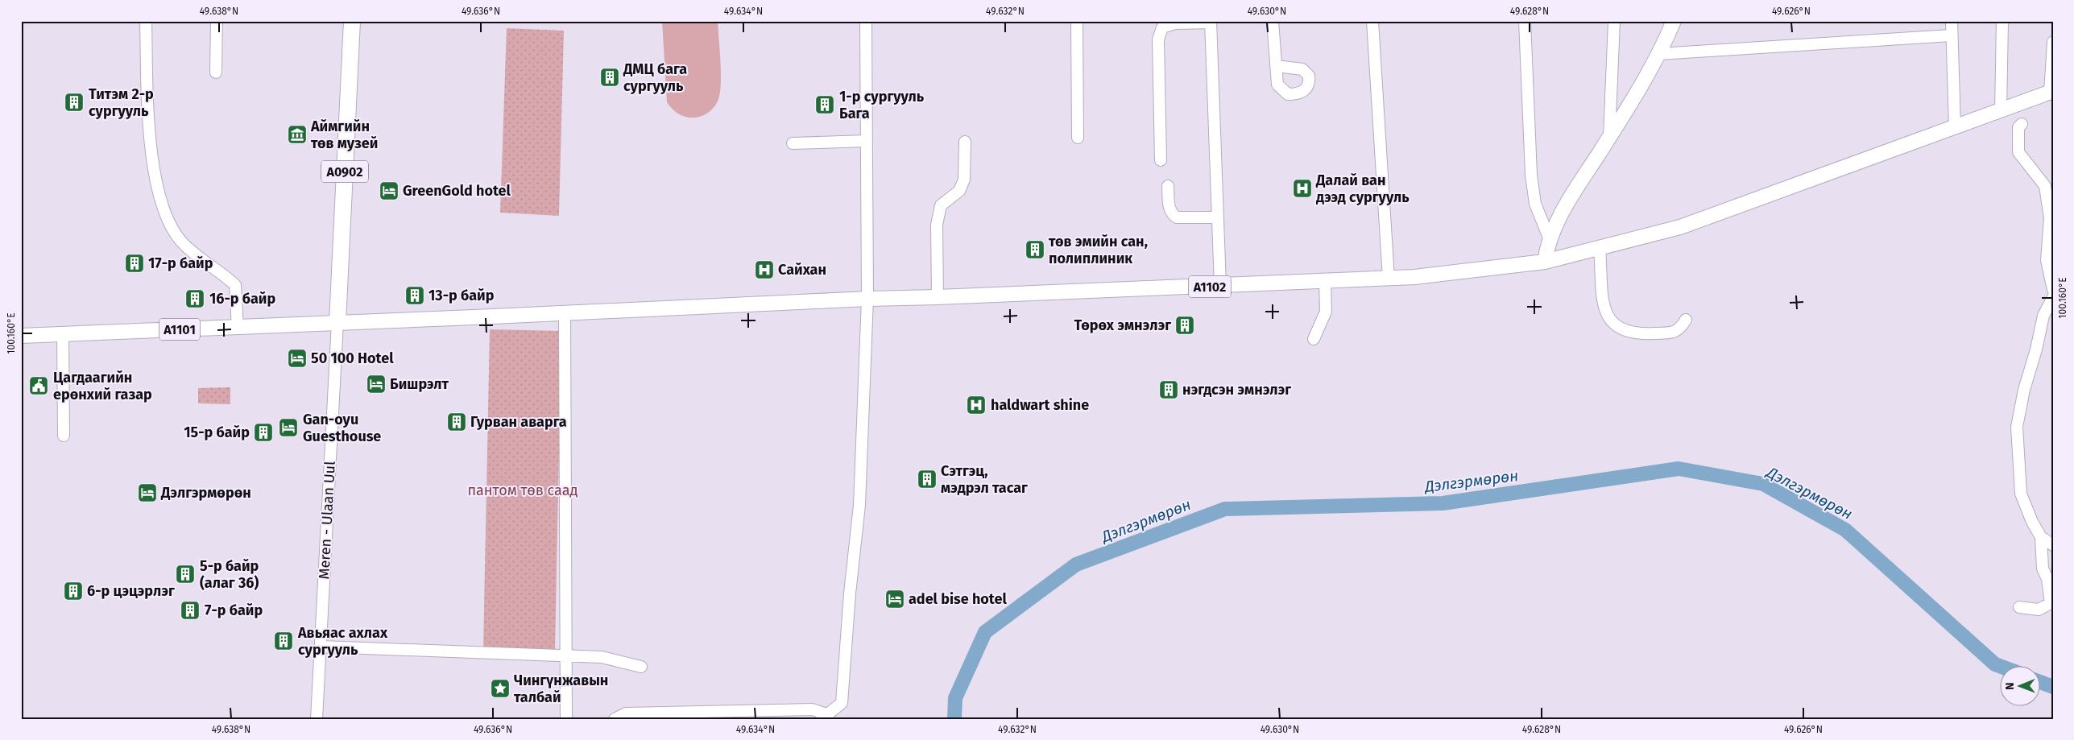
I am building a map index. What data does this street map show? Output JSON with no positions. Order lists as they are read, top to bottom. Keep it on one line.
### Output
{"streets":{"highway":["A0902"],"main road":["A1102","A1101"],"street":["Meren - Ulaan Uul"]},"crossings":[["A0902","A1102"],["A0902","A1101"],["A0902","Meren - Ulaan Uul"],["A1102","A1101"],["A1102","Meren - Ulaan Uul"],["A1101","Meren - Ulaan Uul"]],"water":["Дэлгэрмөрөн"],"parks":["пантом төв саад"],"places":{"building":["ДМЦ бага сургууль","Титэм 2-р сургууль","1-р сургууль Бага","төв эмийн сан, полиплиник","17-р байр","13-р байр","16-р байр","Төрөх эмнэлэг","нэгдсэн эмнэлэг","Гурван аварга","15-р байр","Сэтгэц, мэдрэл тасаг","5-р байр (алаг 36)","6-р цэцэрлэг","7-р байр","Авьяас ахлах сургууль"],"museum":["Аймгийн төв музей"],"hospital":["Далай ван дээд сургууль","Сайхан","haldwart shine"],"hotel":["GreenGold hotel","50 100 Hotel","Бишрэлт","Gan-oyu Guesthouse","Дэлгэрмөрөн","adel bise hotel"],"public building":["Цагдаагийн ерөнхий газар"],"place":["Чингүнжавын талбай"]},"north":"left","coordinates":["49.638°N","49.636°N","49.634°N","49.632°N","49.630°N","49.628°N","49.626°N","100.160°E"]}
